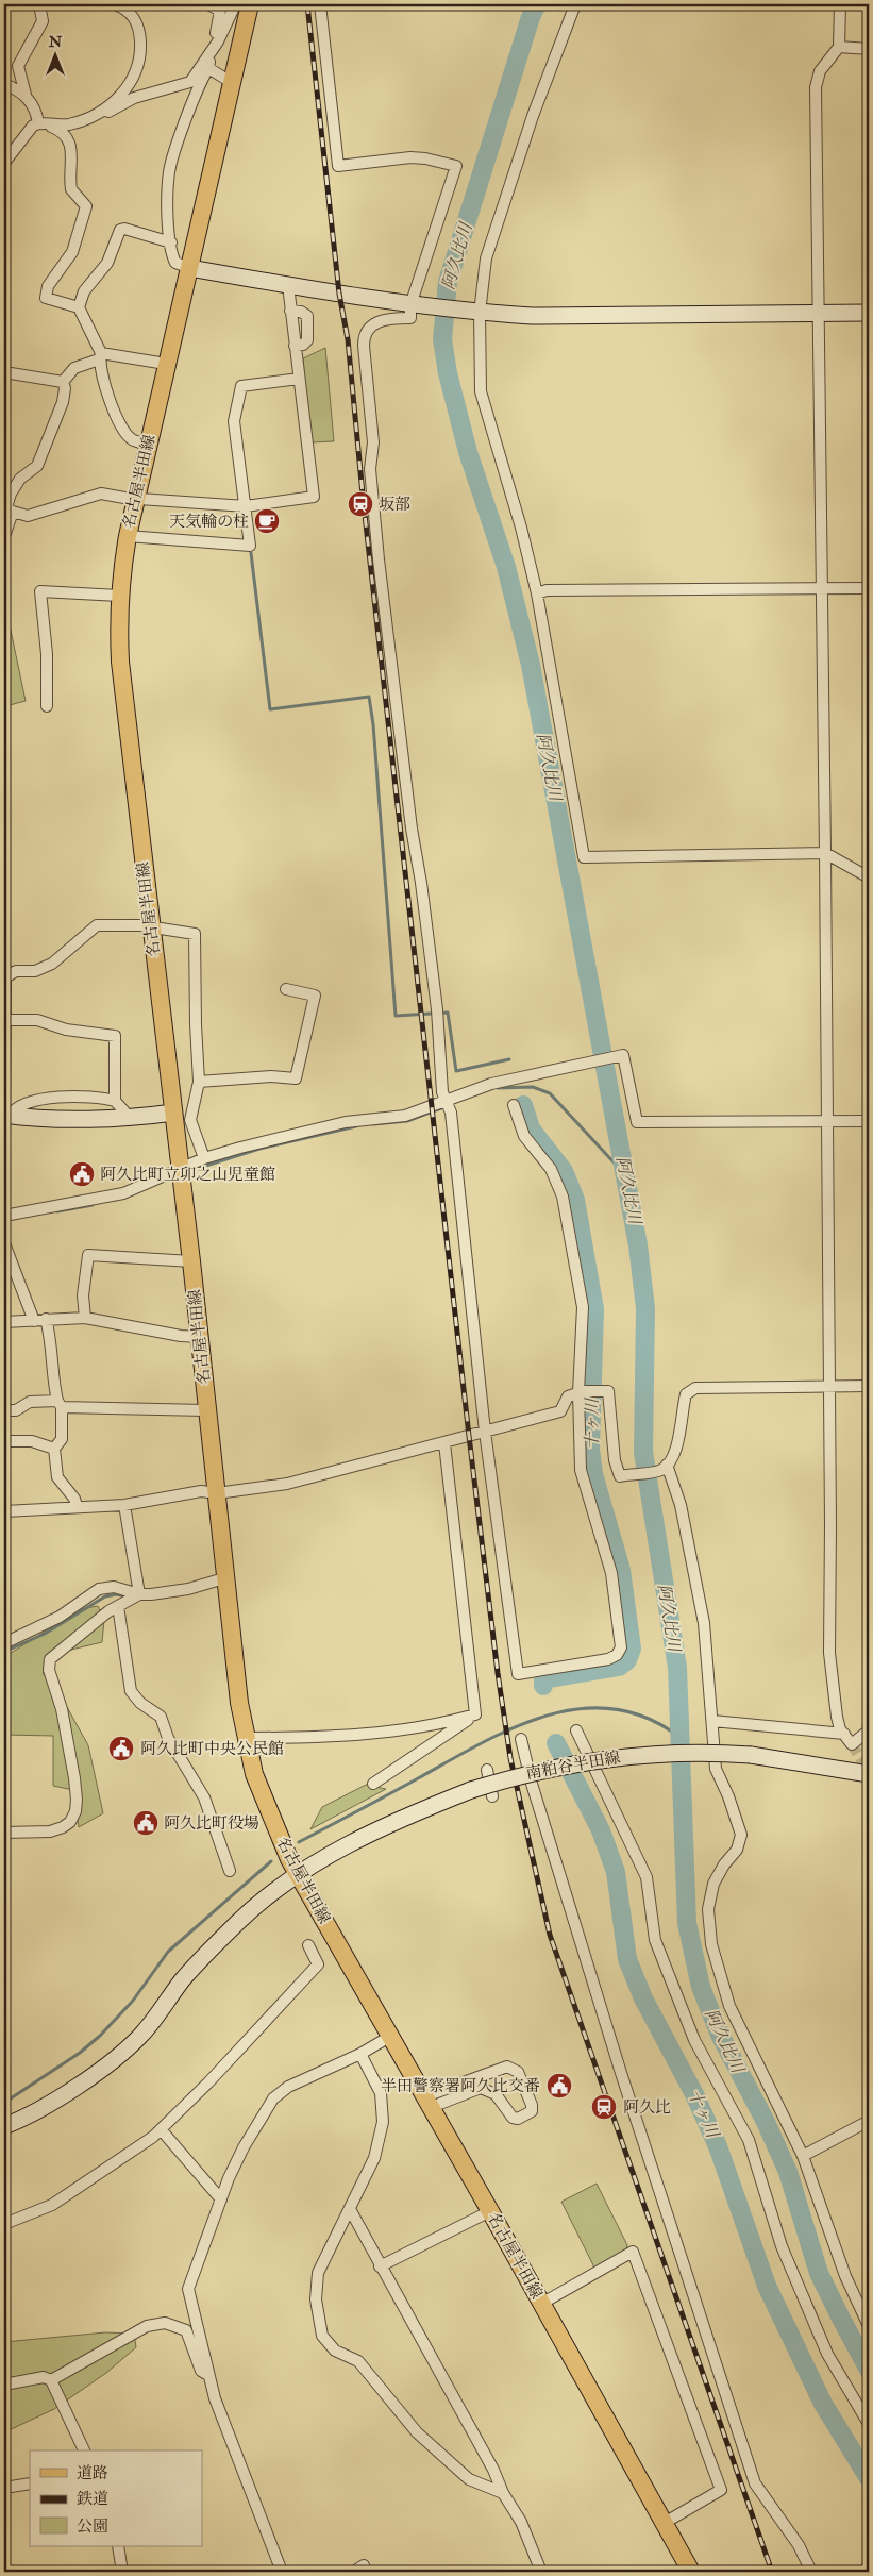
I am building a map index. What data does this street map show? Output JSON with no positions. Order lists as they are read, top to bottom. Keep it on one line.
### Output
{"streets":{"main road":["名古屋半田線"],"street":["南粕谷半田線"]},"crossings":[["名古屋半田線","南粕谷半田線"]],"water":["阿久比川","十ヶ川"],"places":{"station":["坂部","阿久比"],"cafe":["天気輪の柱"],"public building":["阿久比町立卯之山児童館","阿久比町中央公民館","阿久比町役場","半田警察署阿久比交番"]},"legend":["道路","鉄道","公園"],"north":"top"}
